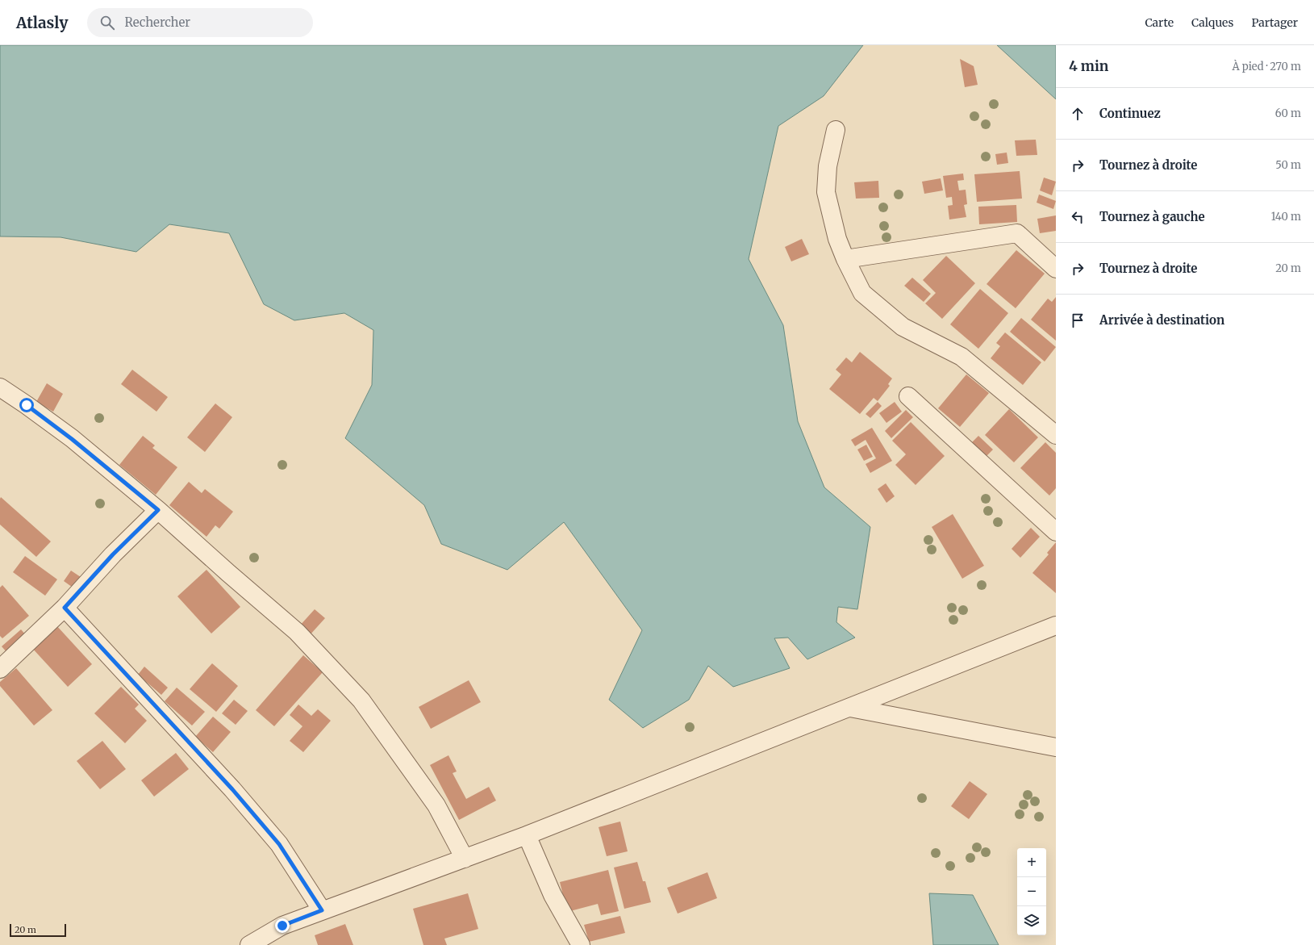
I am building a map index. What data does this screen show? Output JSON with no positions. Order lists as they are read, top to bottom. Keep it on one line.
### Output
{"scale_bar":"20 m","page":{"header":"Atlasly","search":"Rechercher","nav":["Carte","Calques","Partager"],"heading":["4 min","À pied · 270 m"],"list":[["Continuez","60 m"],["Tournez à droite","50 m"],["Tournez à gauche","140 m"],["Tournez à droite","20 m"],"Arrivée à destination"],"map_buttons":["+","−"],"scale":"20 m"}}
